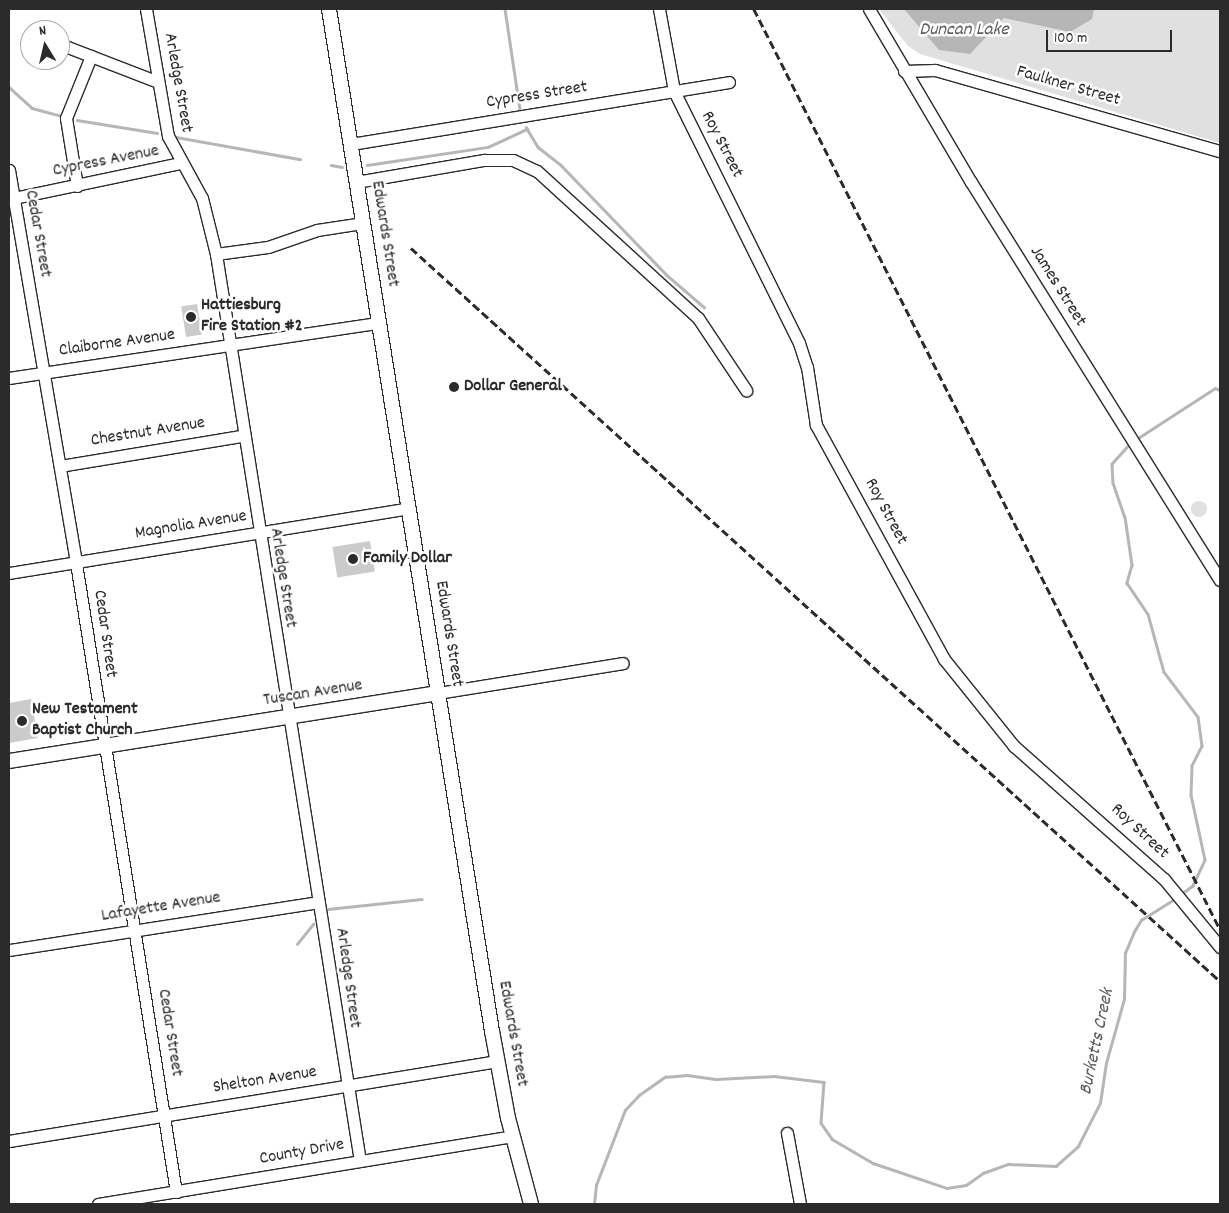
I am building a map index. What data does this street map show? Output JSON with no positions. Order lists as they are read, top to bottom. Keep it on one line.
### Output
{"streets":{"main road":["Edwards Street","Tuscan Avenue"],"street":["Arledge Street","Faulkner Street","Cypress Street","Roy Street","Cypress Avenue","Cedar Street","James Street","Claiborne Avenue","Chestnut Avenue","Magnolia Avenue","Lafayette Avenue","Shelton Avenue","County Drive"]},"crossings":[["Arledge Street","Cypress Avenue"],["Arledge Street","Claiborne Avenue"],["Arledge Street","Chestnut Avenue"],["Arledge Street","Magnolia Avenue"],["Arledge Street","Tuscan Avenue"],["Arledge Street","Lafayette Avenue"],["Arledge Street","Shelton Avenue"],["Arledge Street","County Drive"],["Faulkner Street","James Street"],["Cypress Street","Roy Street"],["Cypress Street","Edwards Street"],["Cypress Avenue","Cedar Street"],["Cedar Street","Claiborne Avenue"],["Cedar Street","Chestnut Avenue"],["Cedar Street","Magnolia Avenue"],["Cedar Street","Tuscan Avenue"],["Cedar Street","Lafayette Avenue"],["Cedar Street","Shelton Avenue"],["Cedar Street","County Drive"],["Edwards Street","Claiborne Avenue"],["Edwards Street","Magnolia Avenue"],["Edwards Street","Tuscan Avenue"],["Edwards Street","Shelton Avenue"],["Edwards Street","County Drive"]],"water":["Duncan Lake","Burketts Creek"],"places":["Hattiesburg Fire Station #2","Dollar General","Family Dollar","New Testament Baptist Church"],"scale_bar":"100 m","north":"top"}
